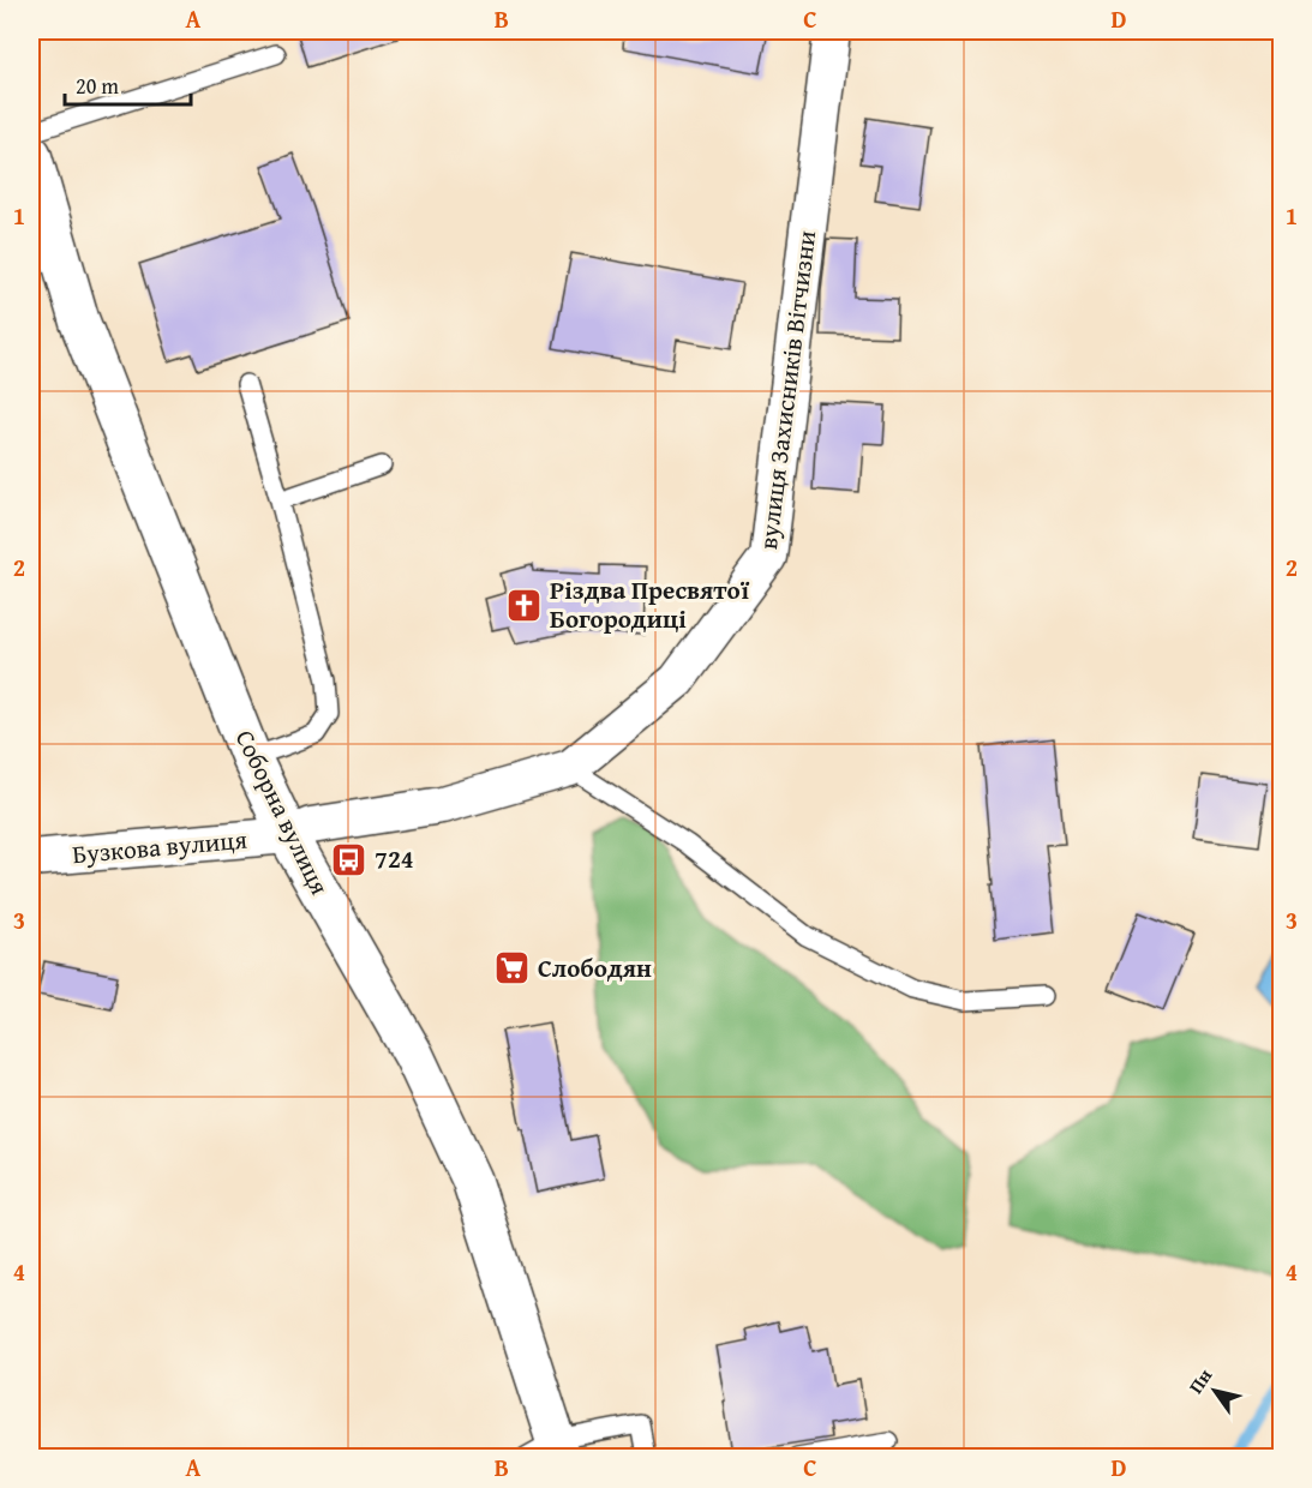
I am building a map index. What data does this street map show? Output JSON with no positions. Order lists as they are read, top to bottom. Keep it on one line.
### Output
{"streets":{"street":["вулиця Захисників Вітчизни","Соборна вулиця","Бузкова вулиця"]},"crossings":[["вулиця Захисників Вітчизни","Соборна вулиця"],["вулиця Захисників Вітчизни","Бузкова вулиця"],["Соборна вулиця","Бузкова вулиця"]],"places":{"church":["Різдва Пресвятої Богородиці"],"bus stop":["724"],"supermarket":["Слободян"]},"scale_bar":"20 m","north":"top left","grid":{"columns":["A","B","C","D"],"rows":["1","2","3","4"]}}
